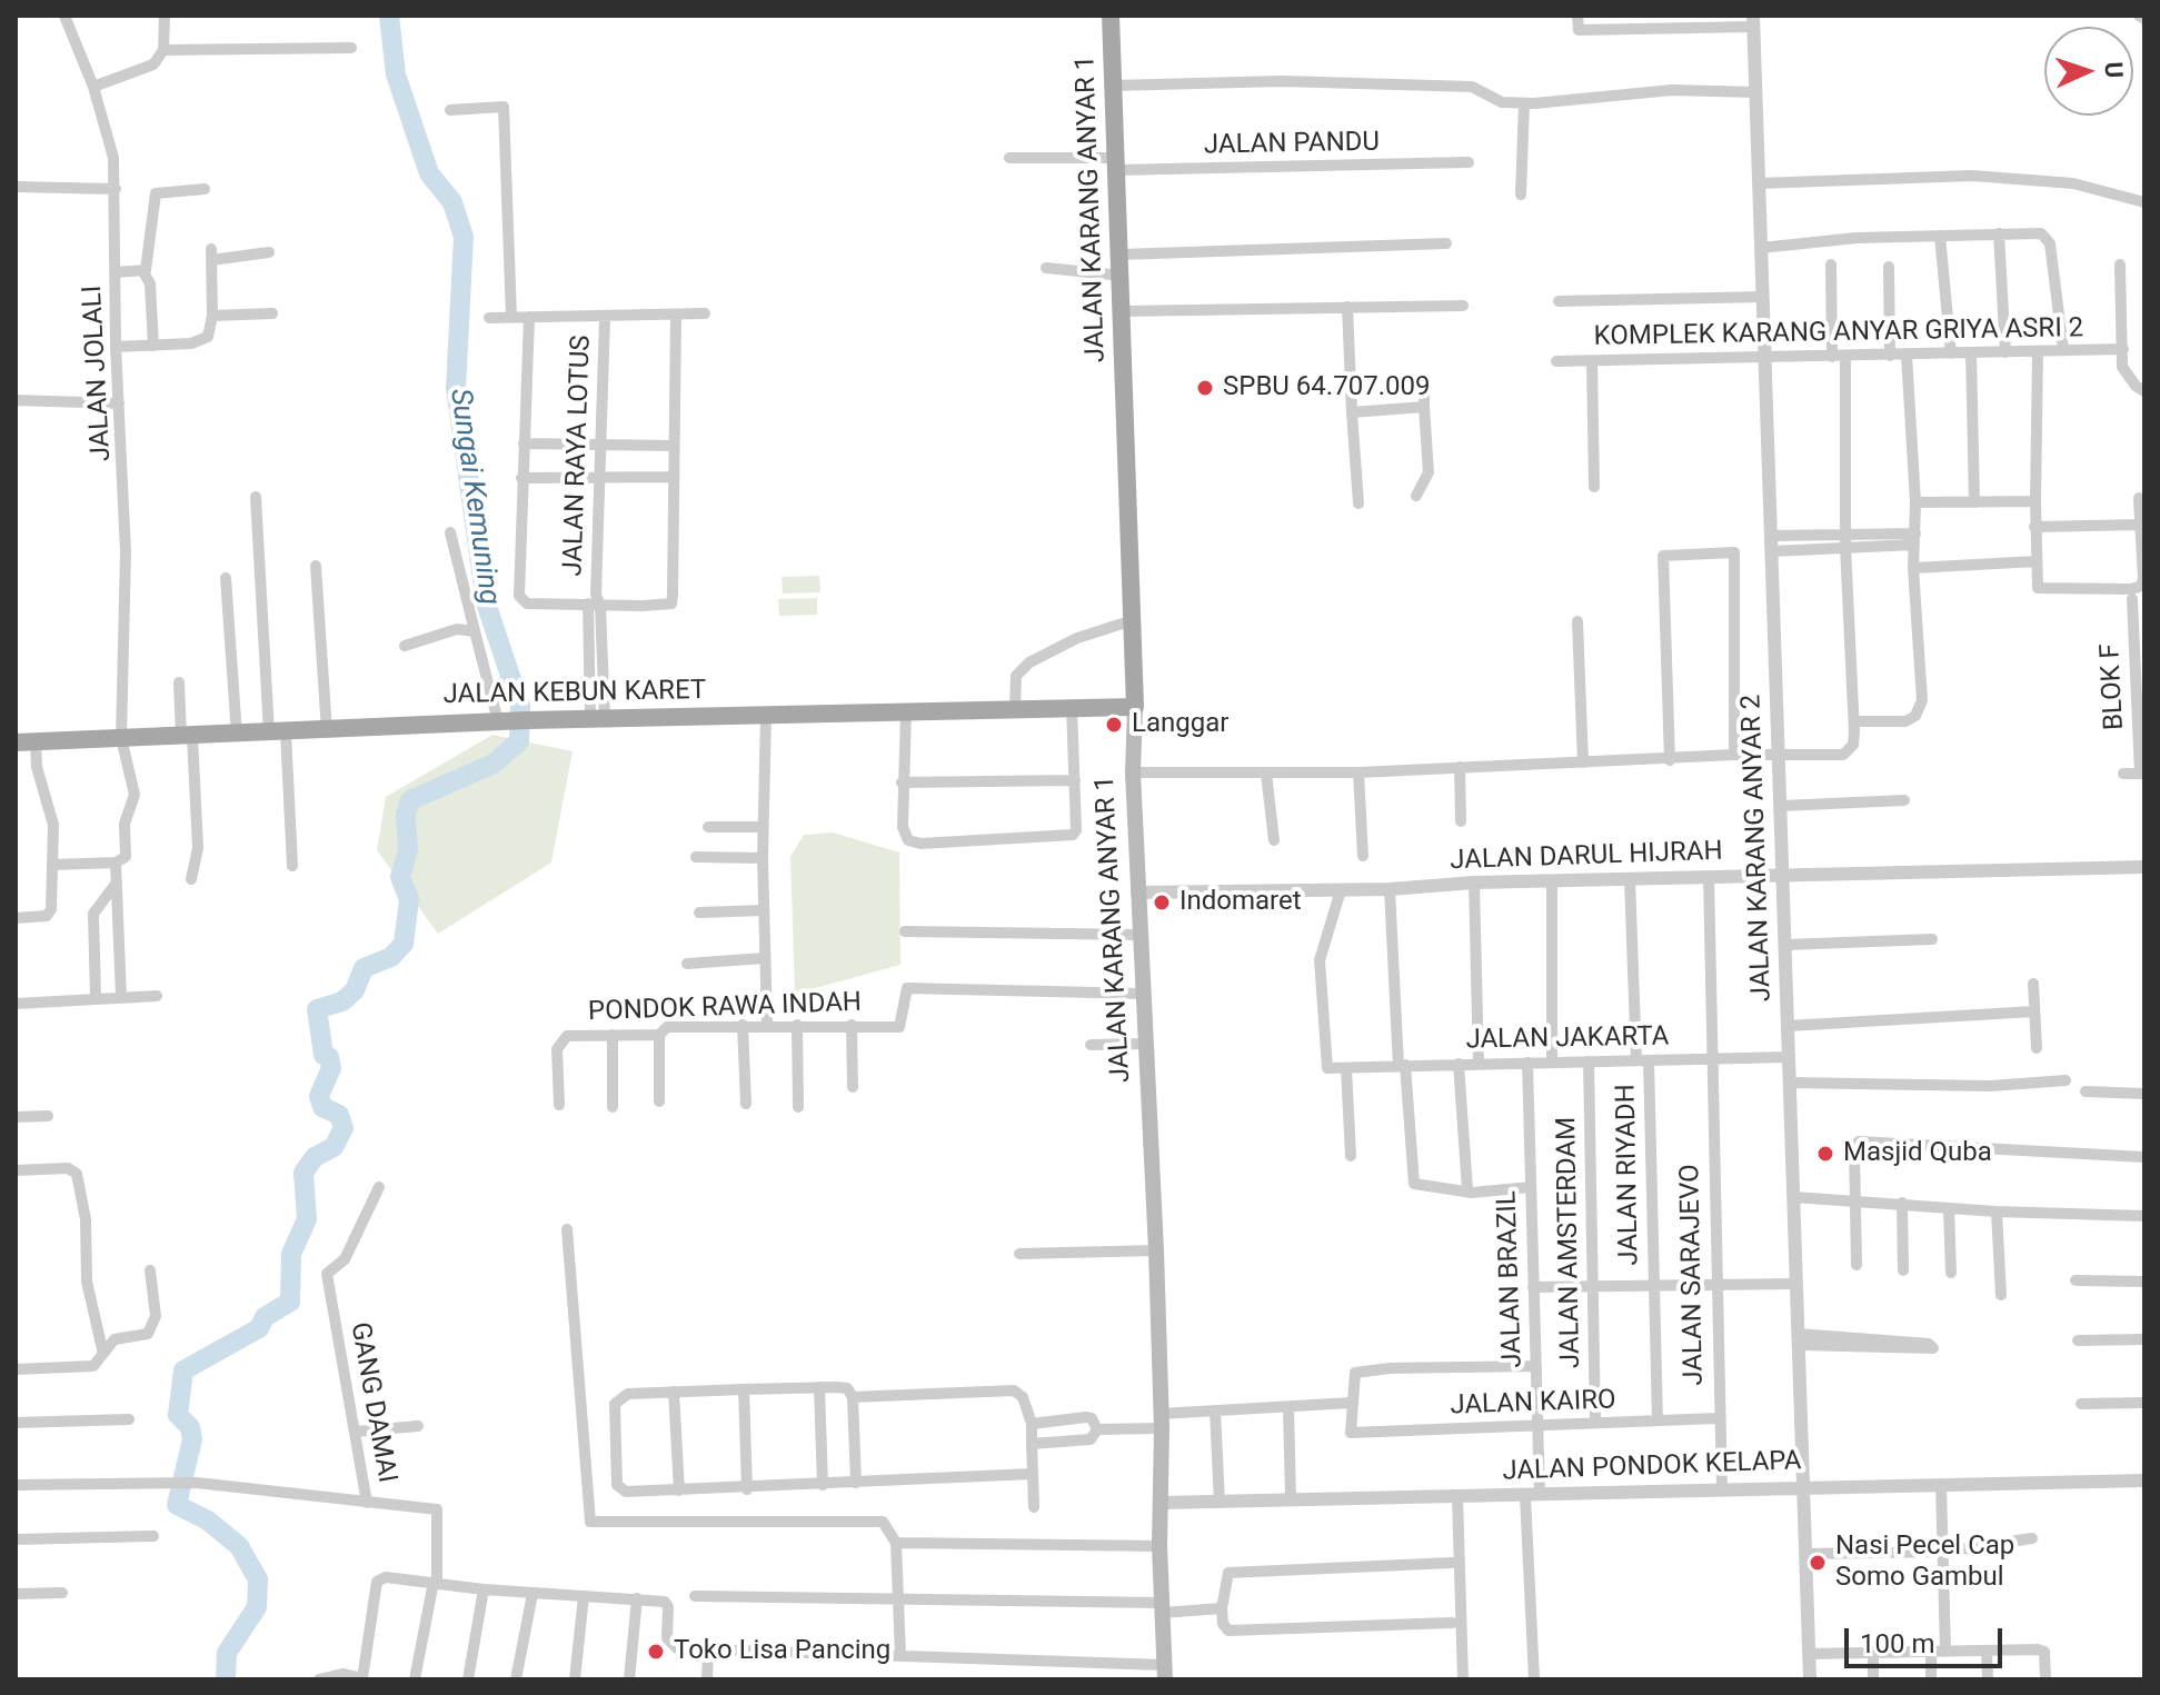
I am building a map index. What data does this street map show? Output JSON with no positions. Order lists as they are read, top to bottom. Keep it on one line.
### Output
{"streets":{"main road":["JALAN KARANG ANYAR 1","JALAN KEBUN KARET"],"street":["JALAN PANDU","KOMPLEK KARANG ANYAR GRIYA ASRI 2","JALAN JOLALI","JALAN RAYA LOTUS","BLOK F","JALAN KARANG ANYAR 2","JALAN DARUL HIJRAH","PONDOK RAWA INDAH","JALAN JAKARTA","JALAN RIYADH","JALAN AMSTERDAM","JALAN SARAJEVO","JALAN BRAZIL","GANG DAMAI","JALAN KAIRO","JALAN PONDOK KELAPA"]},"crossings":[["JALAN PANDU","JALAN KARANG ANYAR 1"],["JALAN KARANG ANYAR 1","JALAN KEBUN KARET"],["JALAN KARANG ANYAR 1","JALAN DARUL HIJRAH"],["JALAN KARANG ANYAR 1","PONDOK RAWA INDAH"],["JALAN KARANG ANYAR 1","JALAN PONDOK KELAPA"],["KOMPLEK KARANG ANYAR GRIYA ASRI 2","JALAN KARANG ANYAR 2"],["JALAN JOLALI","JALAN KEBUN KARET"],["JALAN RAYA LOTUS","JALAN KEBUN KARET"],["JALAN KARANG ANYAR 2","JALAN DARUL HIJRAH"],["JALAN KARANG ANYAR 2","JALAN JAKARTA"],["JALAN KARANG ANYAR 2","JALAN PONDOK KELAPA"],["JALAN DARUL HIJRAH","JALAN RIYADH"],["JALAN DARUL HIJRAH","JALAN SARAJEVO"],["JALAN JAKARTA","JALAN RIYADH"],["JALAN JAKARTA","JALAN AMSTERDAM"],["JALAN JAKARTA","JALAN SARAJEVO"],["JALAN JAKARTA","JALAN BRAZIL"],["JALAN RIYADH","JALAN KAIRO"],["JALAN AMSTERDAM","JALAN KAIRO"],["JALAN SARAJEVO","JALAN KAIRO"],["JALAN SARAJEVO","JALAN PONDOK KELAPA"],["JALAN BRAZIL","JALAN KAIRO"],["JALAN BRAZIL","JALAN PONDOK KELAPA"]],"water":["Sungai Kemuning"],"places":["SPBU 64.707.009","Langgar","Indomaret","Masjid Quba","Nasi Pecel Cap Somo Gambul","Toko Lisa Pancing"],"scale_bar":"100 m","north":"right"}
